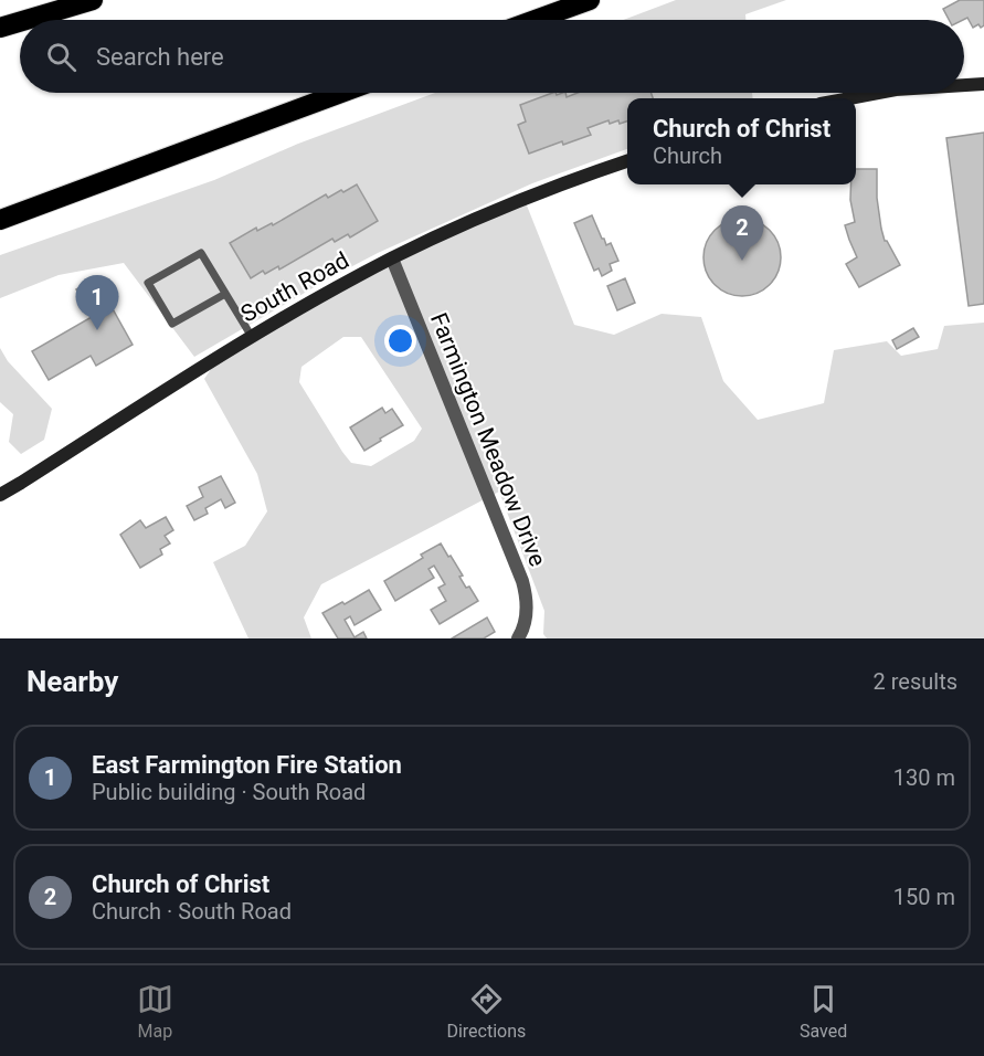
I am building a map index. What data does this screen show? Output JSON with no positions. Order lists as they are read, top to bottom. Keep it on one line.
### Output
{"streets":{"main road":["South Road"],"street":["Farmington Meadow Drive"]},"crossings":[["South Road","Farmington Meadow Drive"]],"page":{"search":"Search here","popup":["Church of Christ","Church"],"pins":["2","1"],"heading":["Nearby","2 results"],"list":[{"mark":"1","name":"East Farmington Fire Station","note":"Public building · South Road","value":"130 m"},{"mark":"2","name":"Church of Christ","note":"Church · South Road","value":"150 m"}],"nav":["Map","Directions","Saved"]}}
